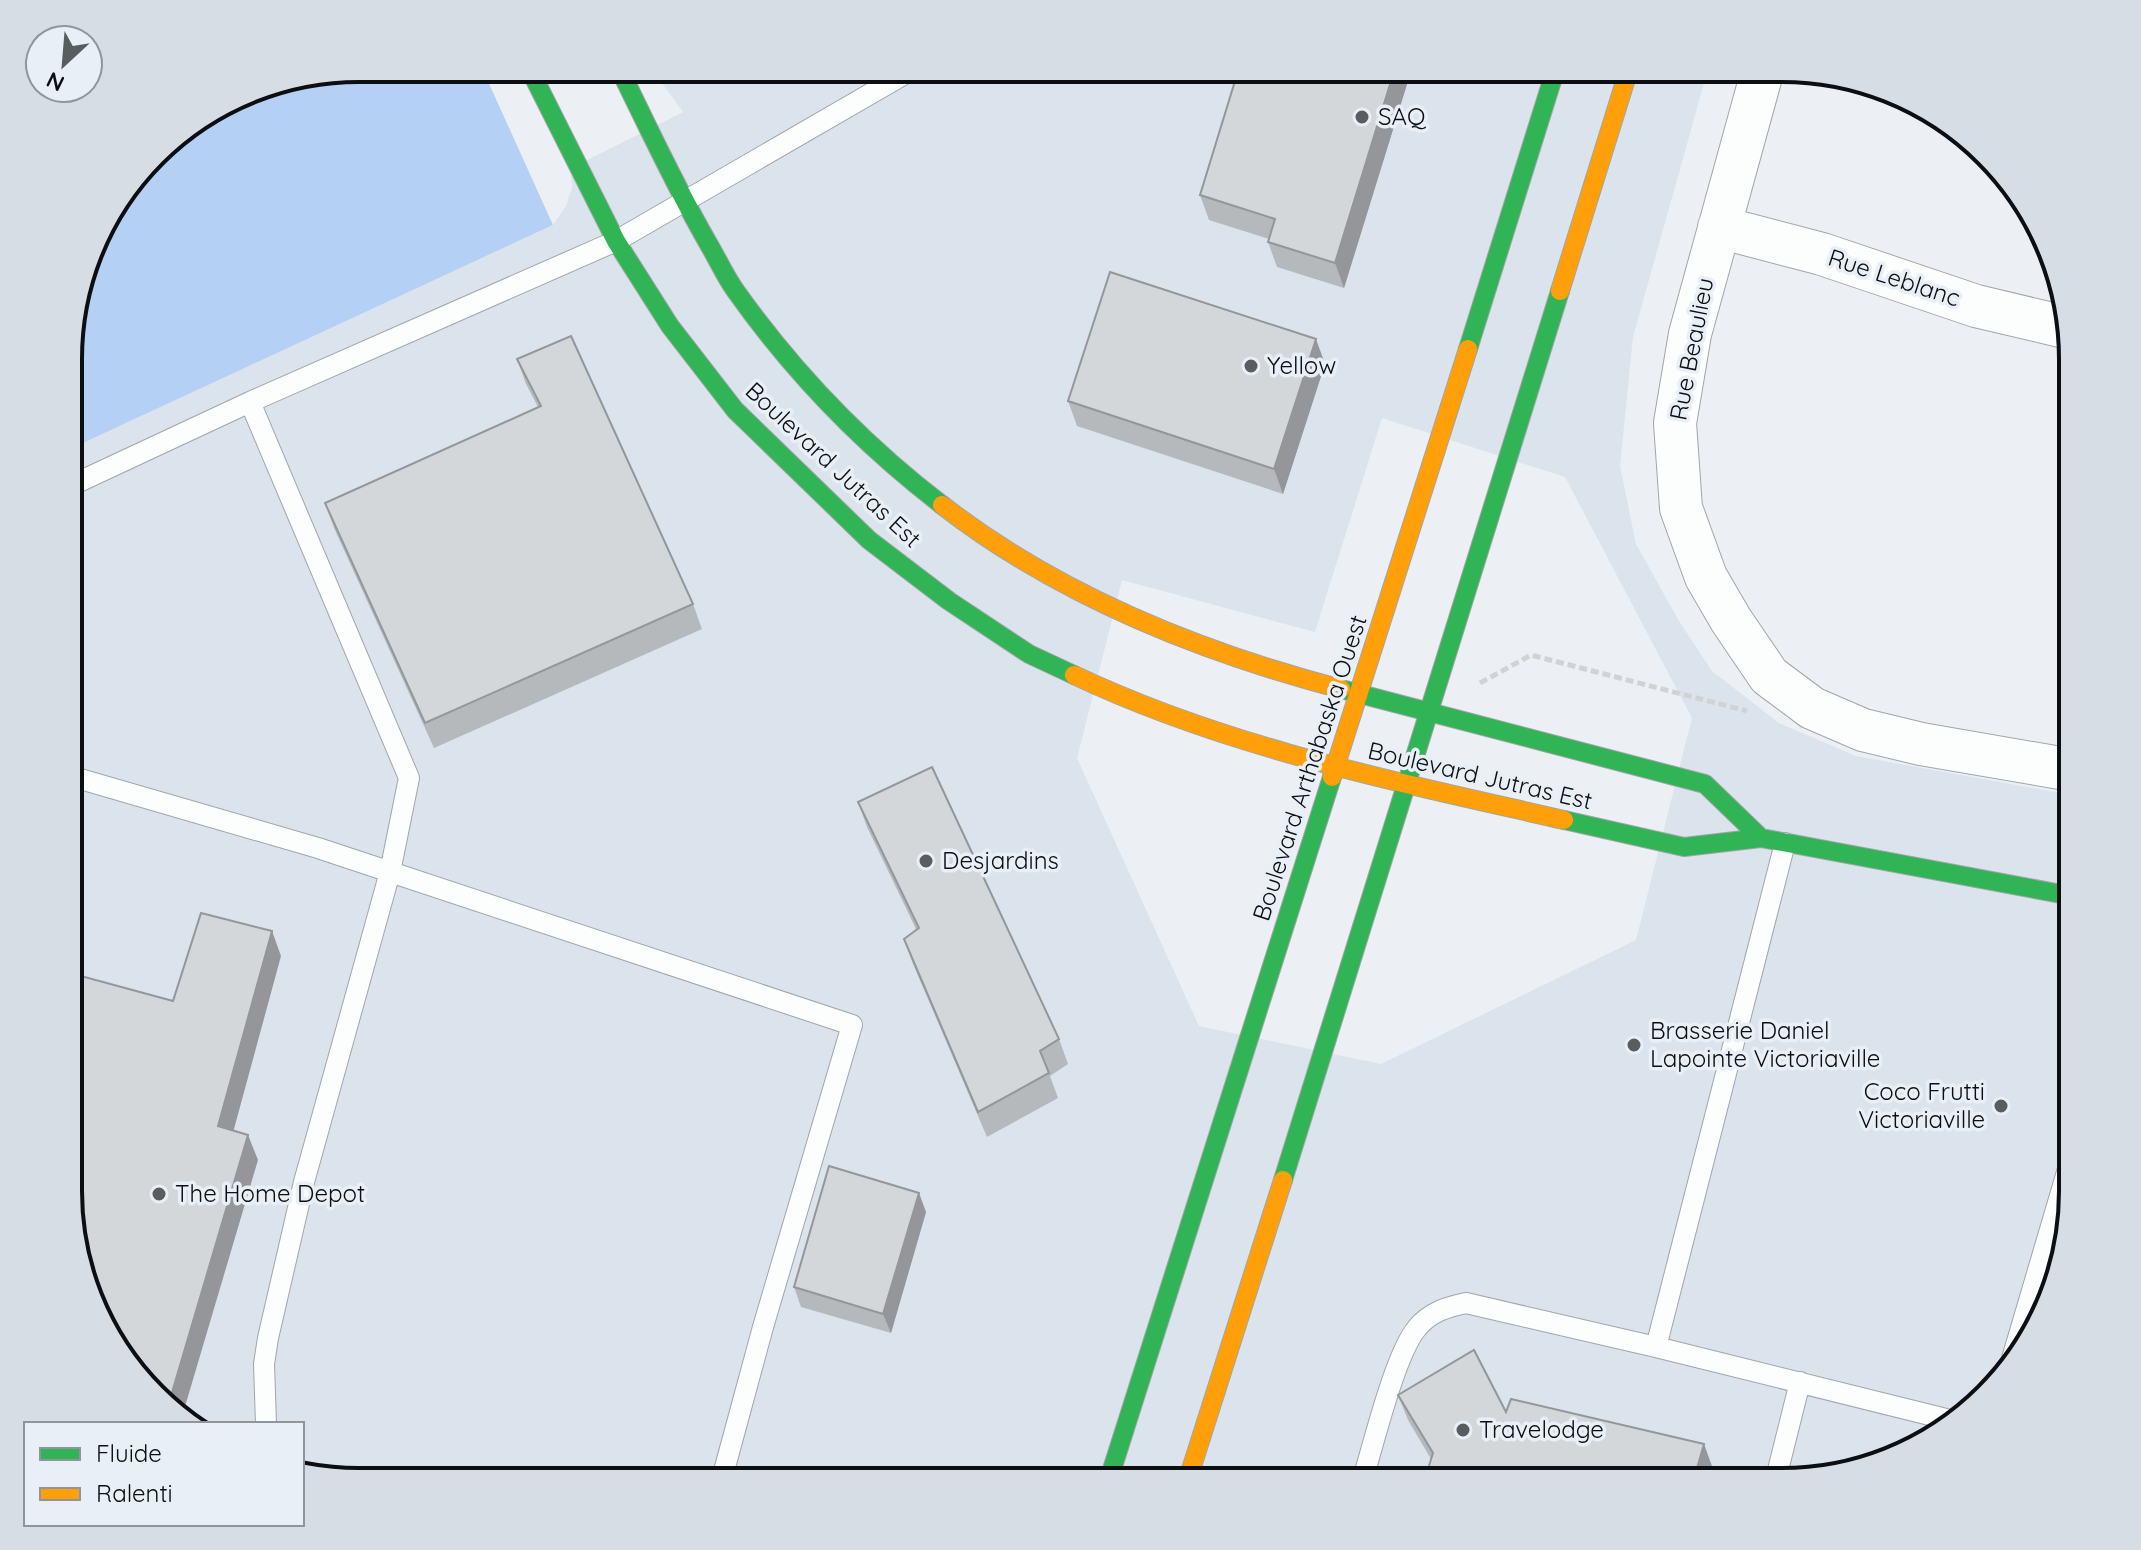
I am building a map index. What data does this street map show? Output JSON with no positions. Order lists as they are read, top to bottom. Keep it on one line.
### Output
{"streets":{"main road":["Boulevard Jutras Est","Boulevard Arthabaska Ouest"],"street":["Rue Leblanc","Rue Beaulieu"]},"crossings":[["Rue Leblanc","Rue Beaulieu"],["Boulevard Jutras Est","Boulevard Arthabaska Ouest"]],"places":["SAQ","Yellow","Desjardins","Brasserie Daniel Lapointe Victoriaville","Coco Frutti Victoriaville","The Home Depot","Travelodge"],"legend":["Fluide","Ralenti"],"north":"bottom left"}
